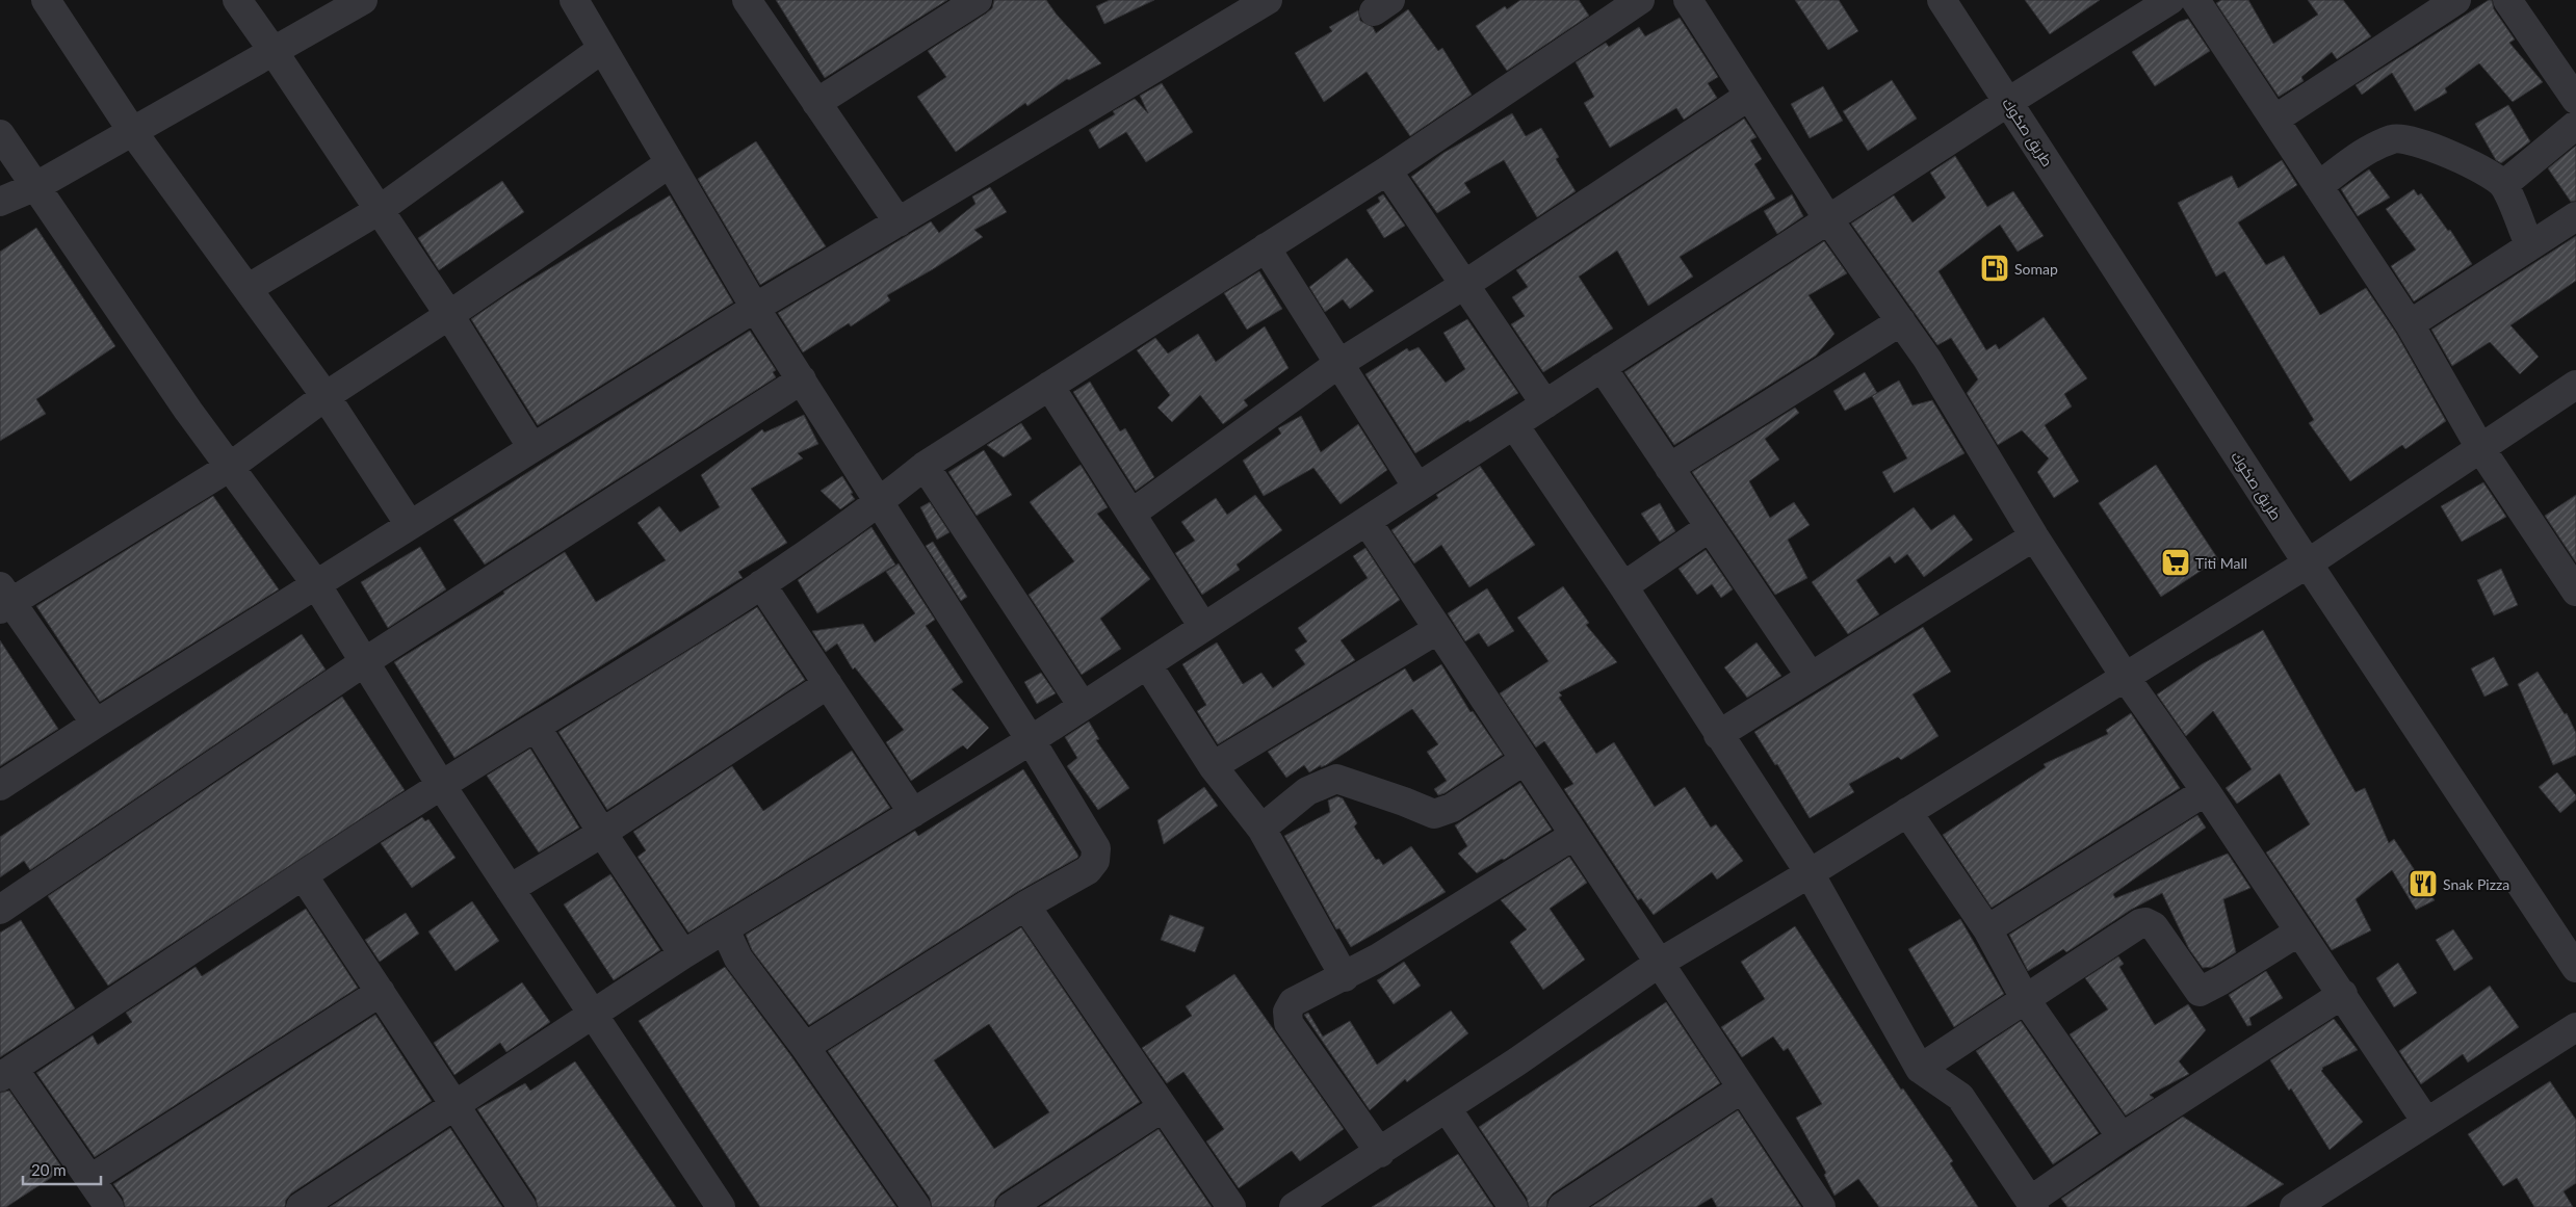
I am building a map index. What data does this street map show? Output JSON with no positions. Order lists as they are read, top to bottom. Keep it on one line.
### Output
{"streets":{"street":["طريق صكوك"]},"places":{"fuel station":["Somap"],"supermarket":["Titi Mall"],"restaurant":["Snak Pizza"]},"scale_bar":"20 m"}
